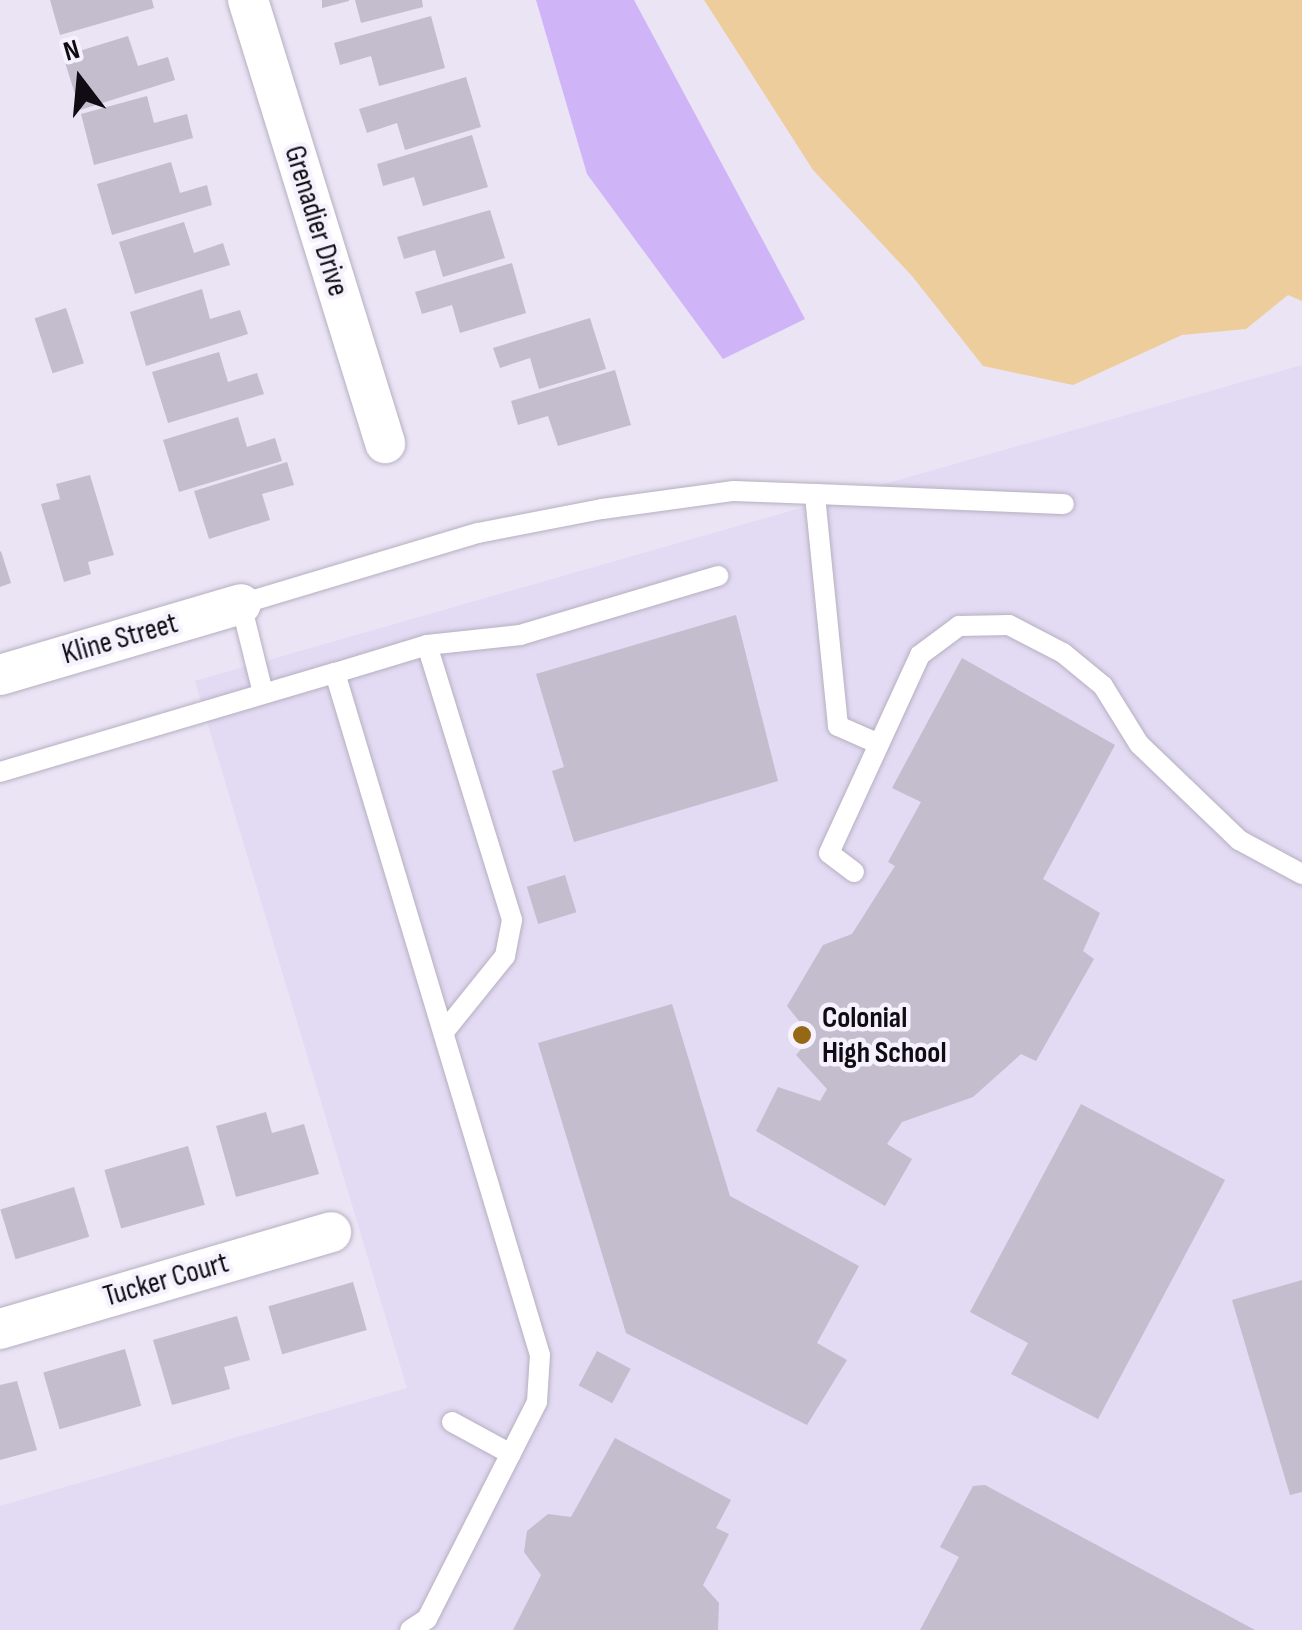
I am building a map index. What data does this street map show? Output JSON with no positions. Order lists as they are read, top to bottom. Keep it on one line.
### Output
{"streets":{"street":["Grenadier Drive","Kline Street","Tucker Court"]},"places":["Colonial High School"],"north":"top"}
